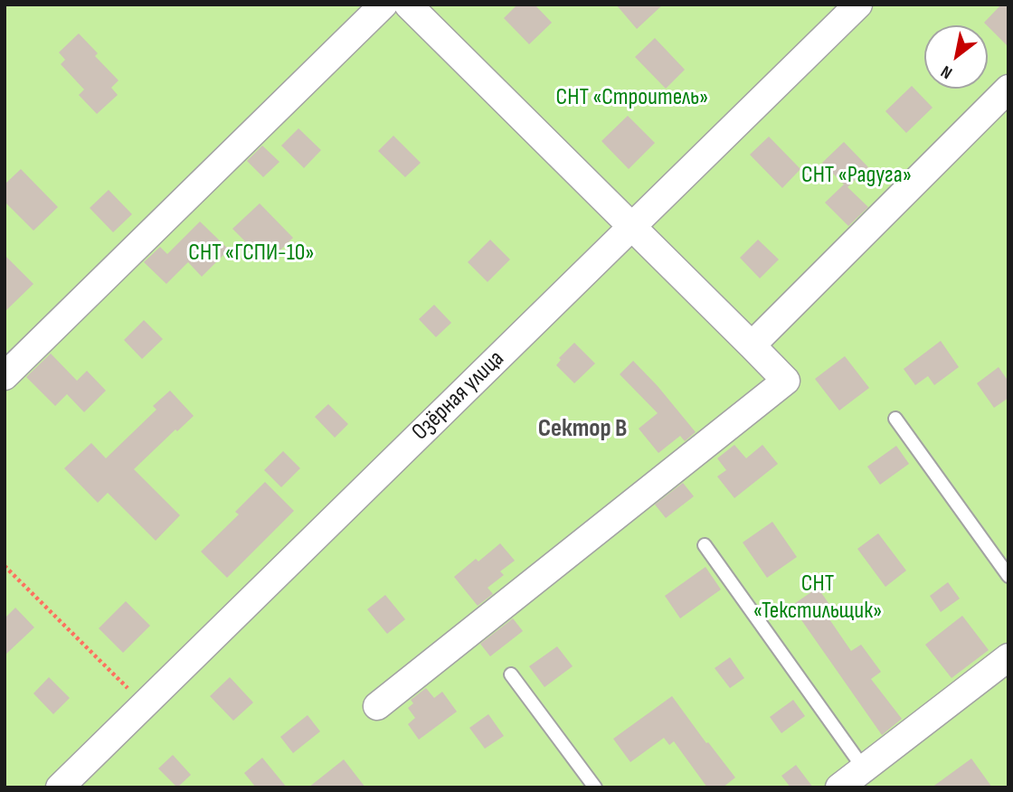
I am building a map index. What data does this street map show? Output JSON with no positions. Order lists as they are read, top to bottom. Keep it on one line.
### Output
{"streets":{"street":["Озёрная улица"]},"districts":["Сектор В"],"parks":["СНТ «Строитель»","СНТ «Радуга»","СНТ «ГСПИ-10»","СНТ «Текстильщик»"],"north":"bottom left"}
